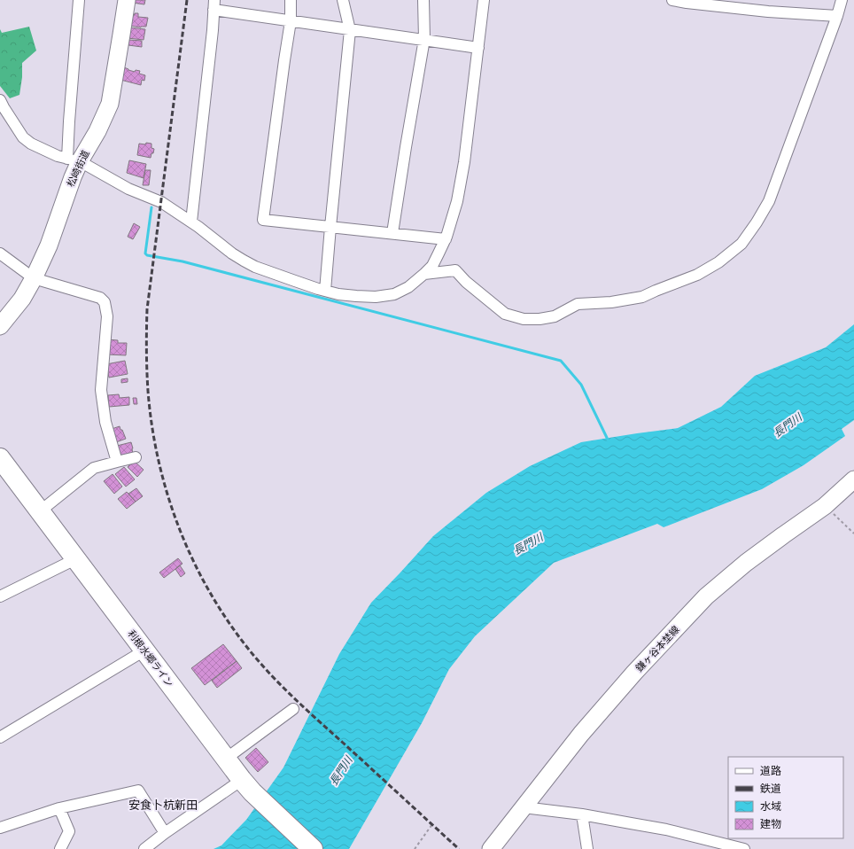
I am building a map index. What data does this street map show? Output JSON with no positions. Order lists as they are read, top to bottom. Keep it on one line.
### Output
{"streets":{"highway":["利根水郷ライン"],"main road":["松崎街道","鎌ヶ谷本埜線"]},"districts":["安食卜杭新田"],"water":["長門川"],"legend":["道路","鉄道","水域","建物"]}
